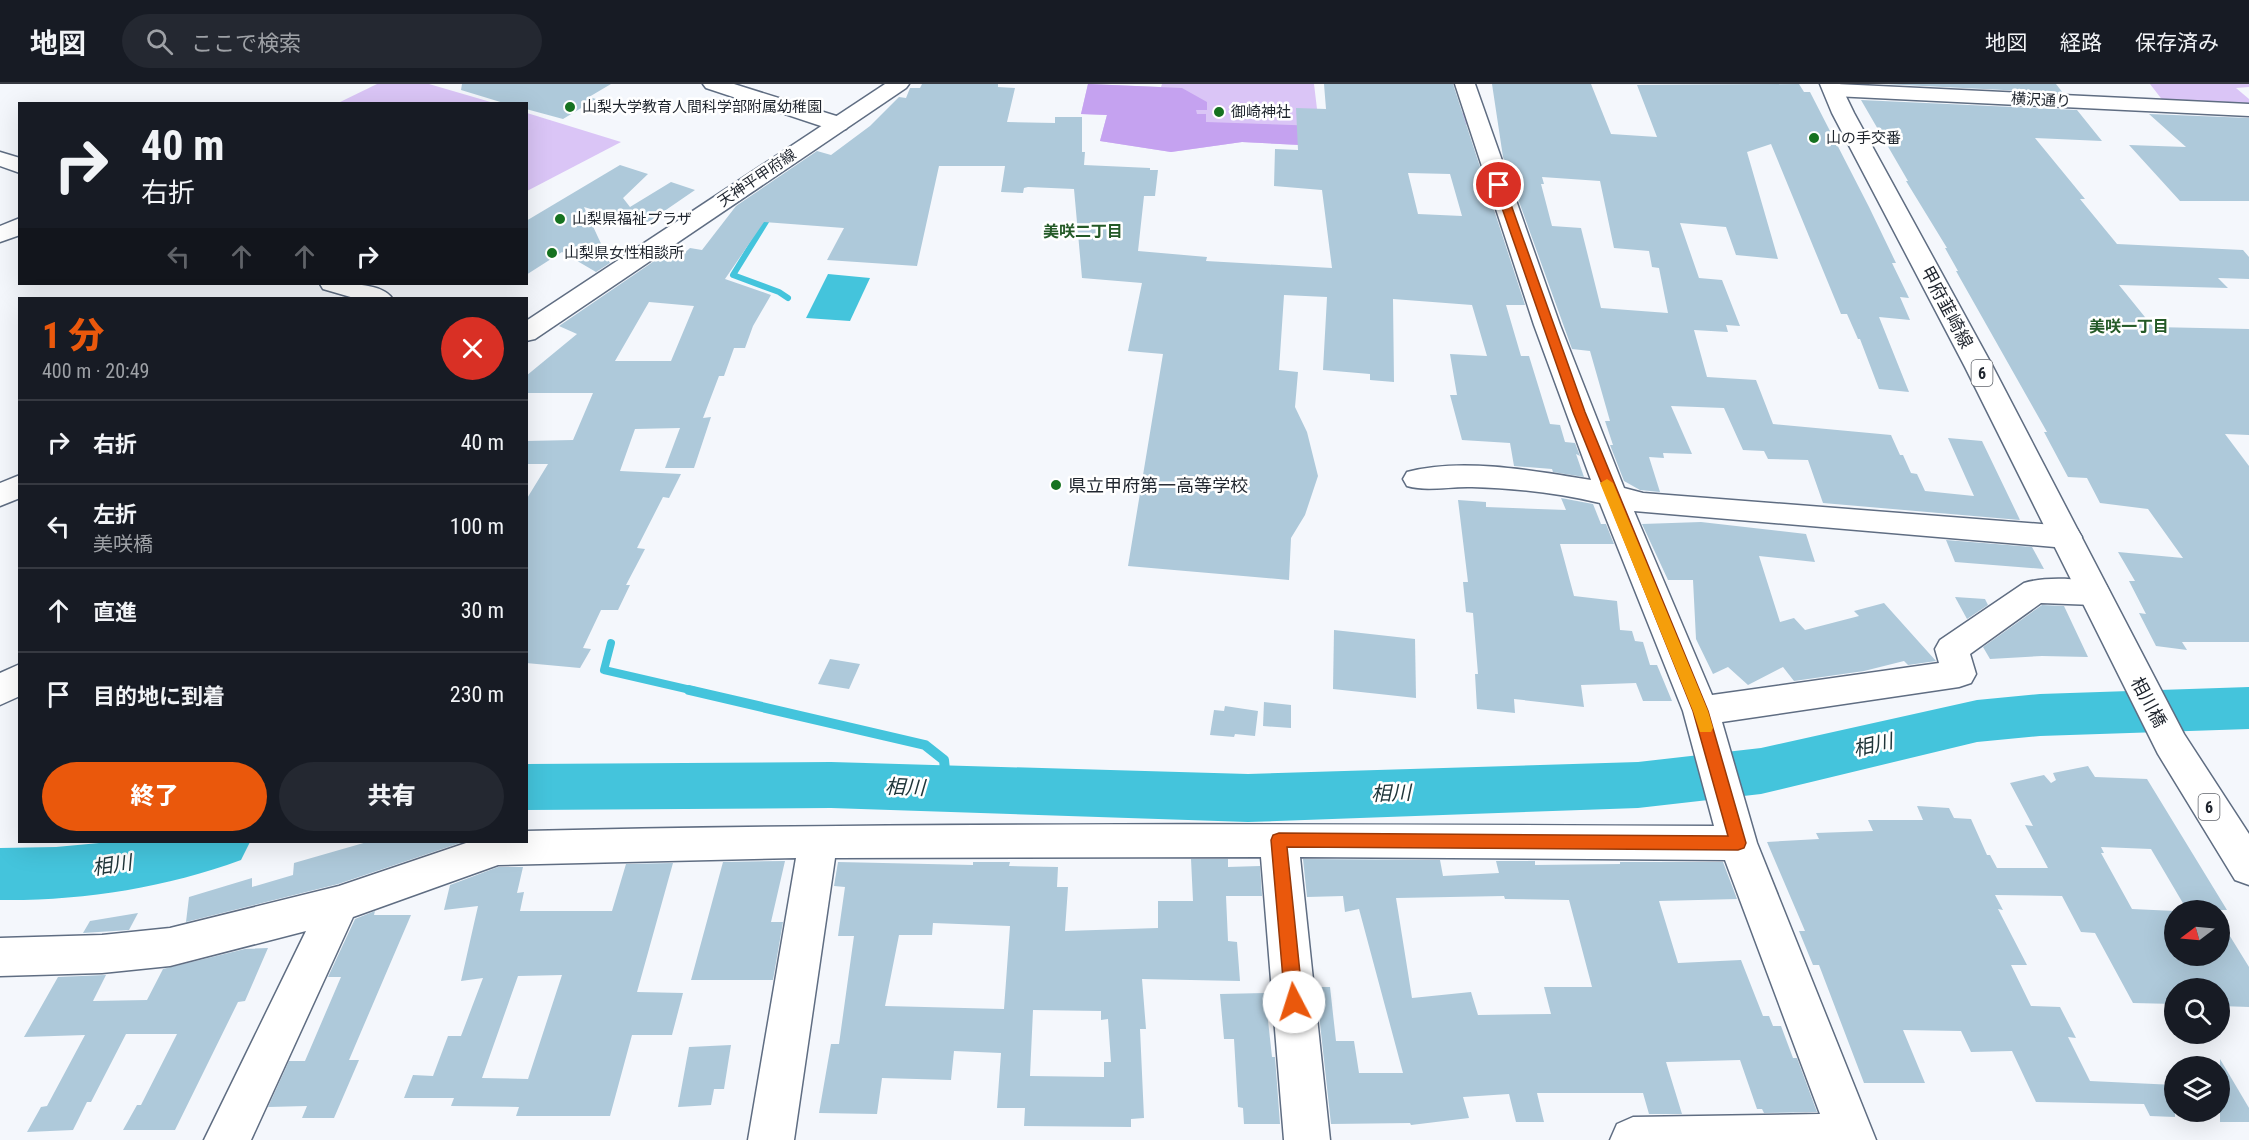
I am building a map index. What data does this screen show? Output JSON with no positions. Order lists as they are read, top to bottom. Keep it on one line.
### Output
{"streets":{"street":["横沢通り","天神平甲府線","甲府韮崎線","6","相川橋"]},"crossings":[["横沢通り","甲府韮崎線"],["甲府韮崎線","相川橋"]],"districts":["美咲二丁目","美咲一丁目"],"water":["相川"],"places":["山梨大学教育人間科学部附属幼稚園","御崎神社","山の手交番","山梨県福祉プラザ","山梨県女性相談所","県立甲府第一高等学校"],"north":"left","page":{"header":"地図","search":"ここで検索","nav":["地図","経路","保存済み"],"turn":["40 m","右折"],"heading":["1 分","400 m · 20:49"],"list":[{"name":"右折","value":"40 m"},{"name":"左折","note":"美咲橋","value":"100 m"},{"name":"直進","value":"30 m"},{"name":"目的地に到着","value":"230 m"}],"buttons":["終了","共有"]}}
